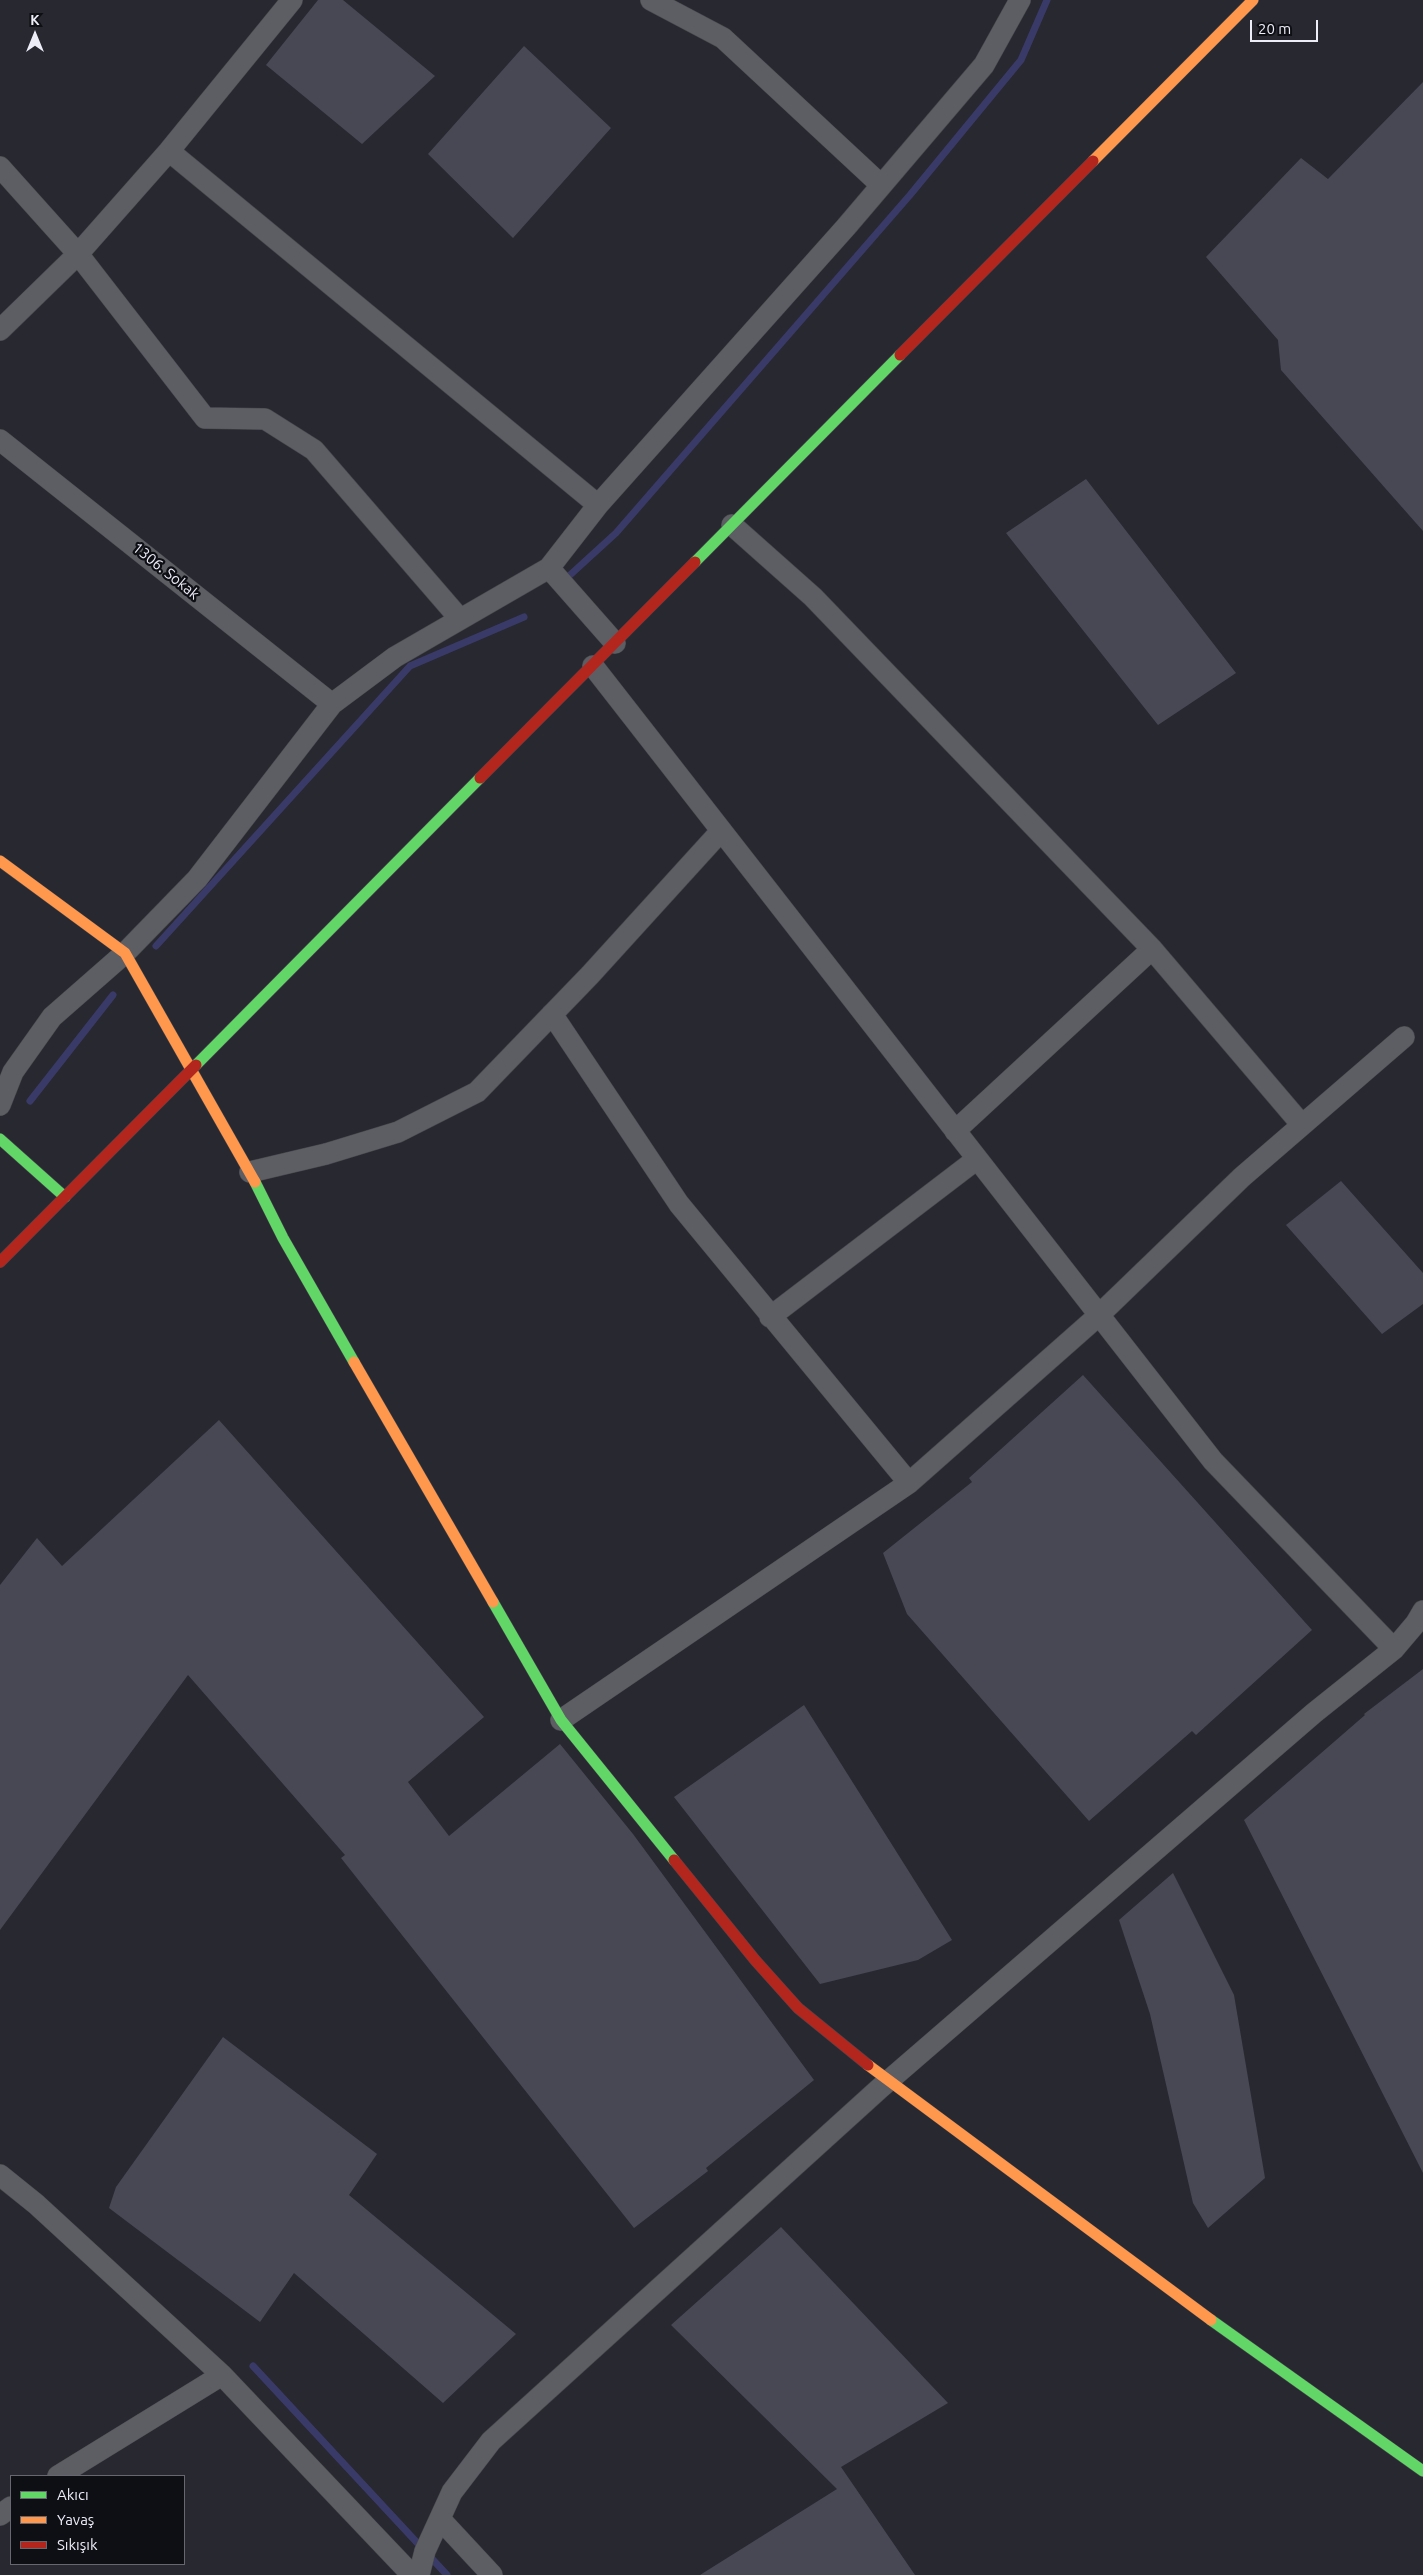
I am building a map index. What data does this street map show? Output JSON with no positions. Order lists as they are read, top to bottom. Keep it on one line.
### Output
{"streets":{"street":["1306. Sokak"]},"legend":["Akıcı","Yavaş","Sıkışık"],"scale_bar":"20 m","north":"top"}
